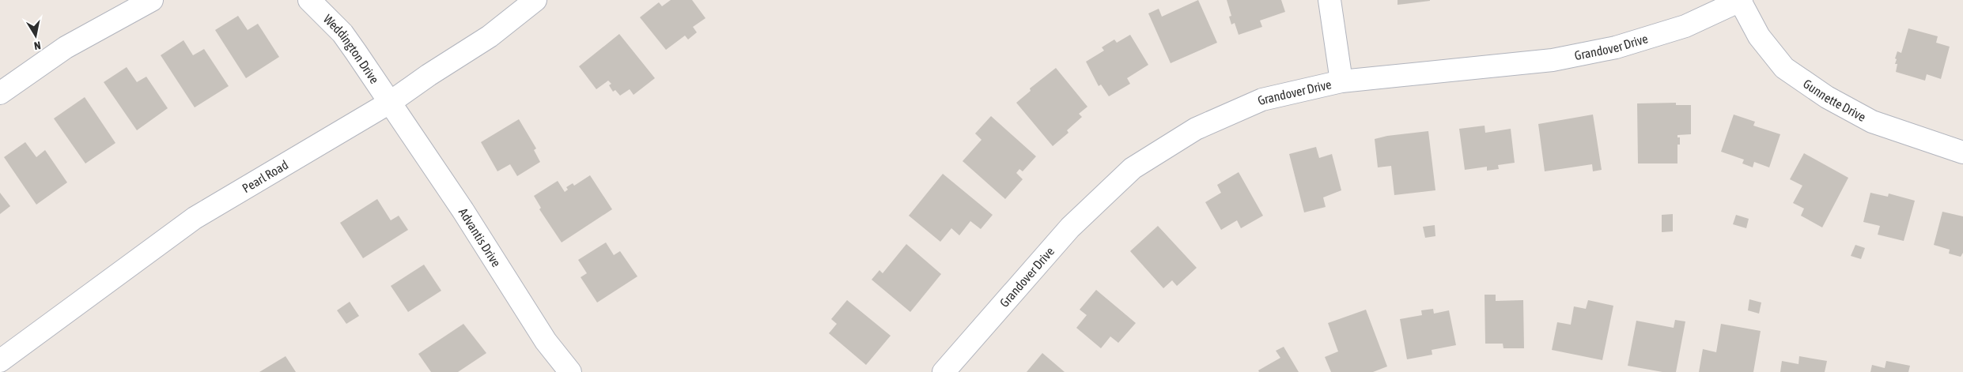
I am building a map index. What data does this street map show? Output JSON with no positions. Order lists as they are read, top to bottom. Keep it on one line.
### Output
{"streets":{"street":["Grandover Drive","Weddington Drive","Gunnette Drive","Pearl Road","Advantis Drive"]},"crossings":[["Grandover Drive","Gunnette Drive"],["Weddington Drive","Pearl Road"],["Weddington Drive","Advantis Drive"],["Pearl Road","Advantis Drive"]],"north":"bottom"}
